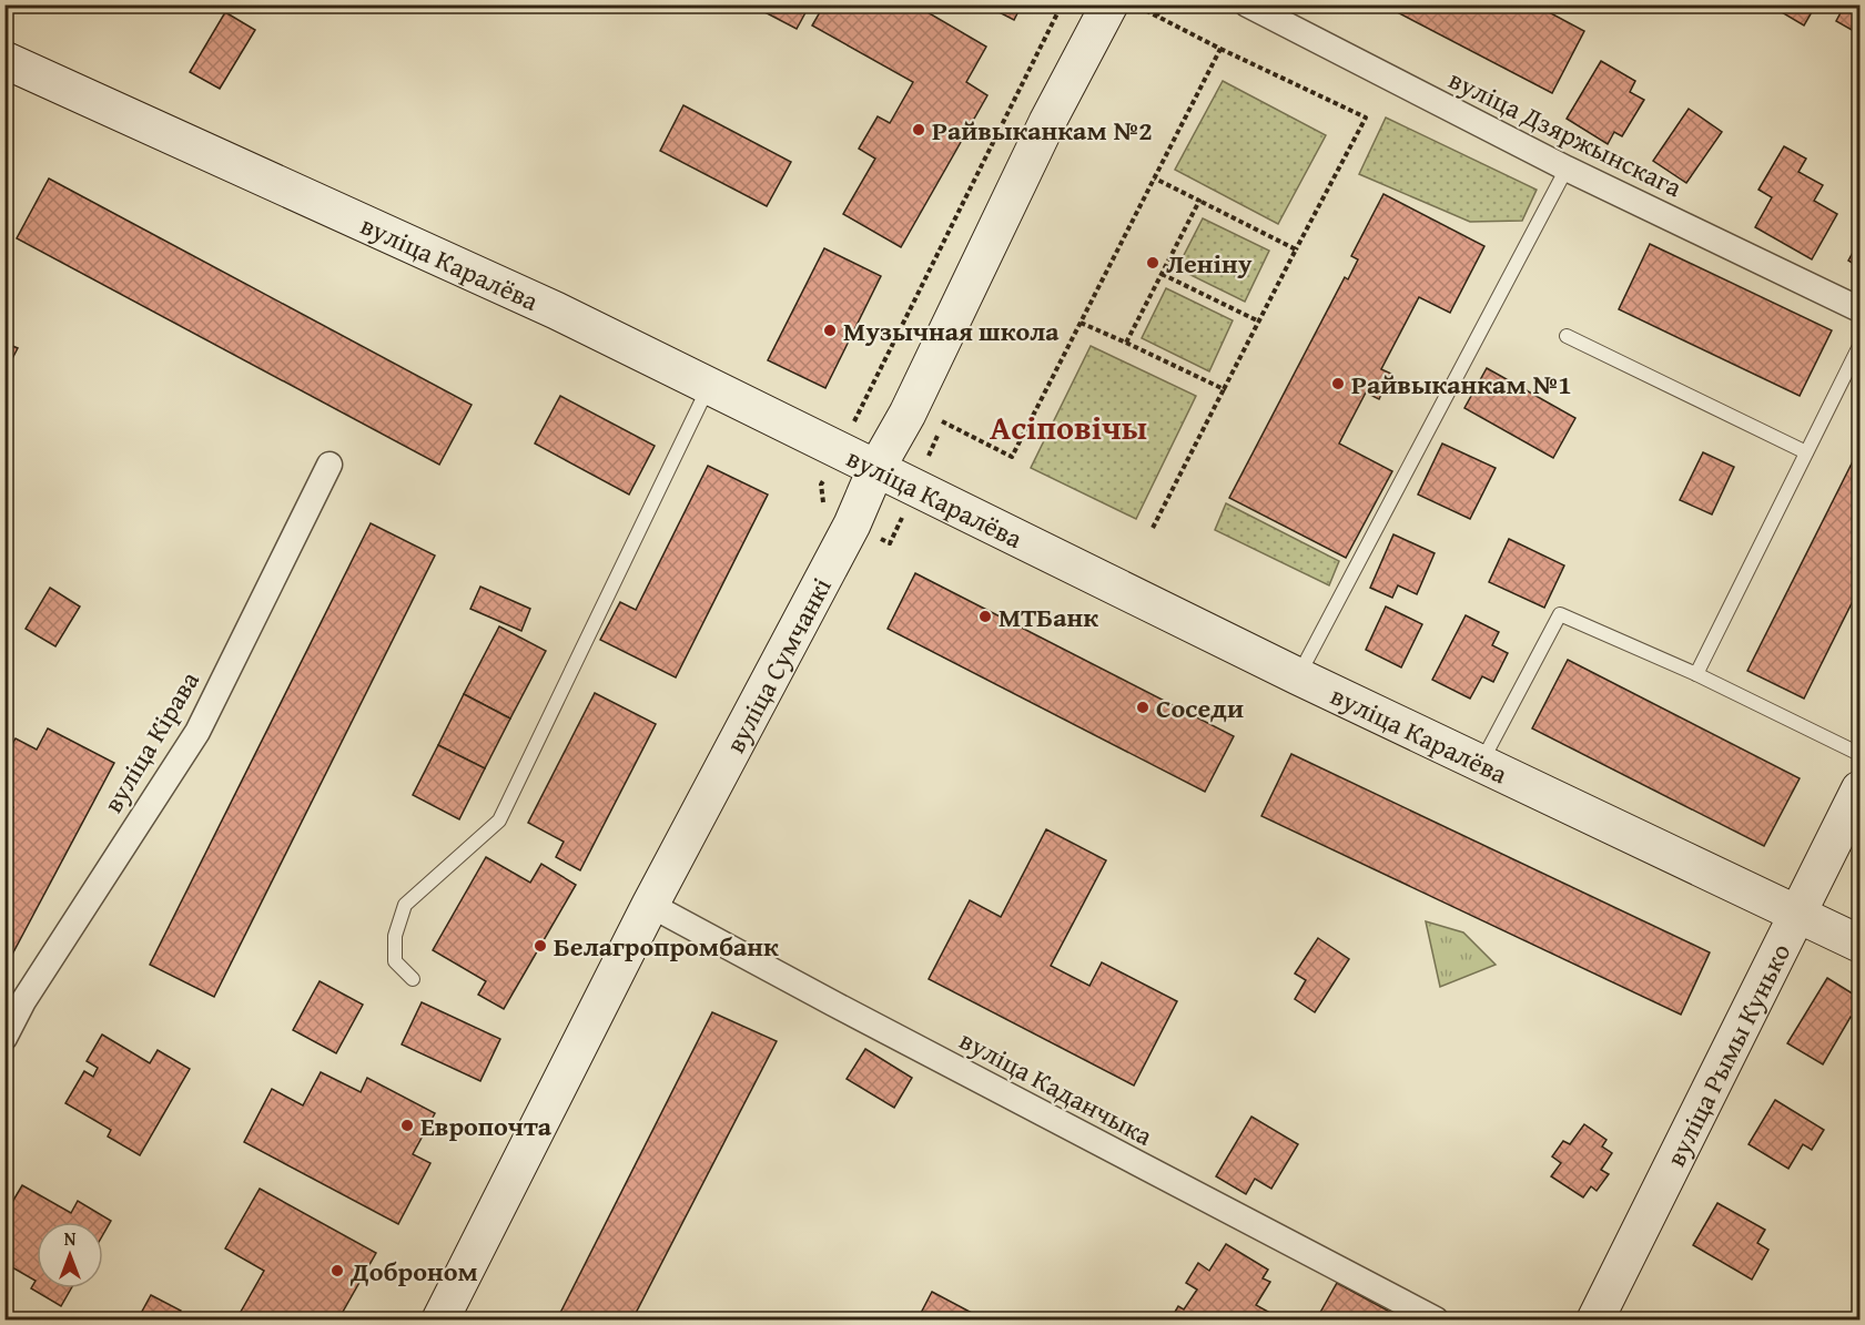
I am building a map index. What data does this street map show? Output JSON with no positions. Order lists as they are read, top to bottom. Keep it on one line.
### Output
{"streets":{"street":["вуліца Дзяржынскага","вуліца Каралёва","вуліца Сумчанкі","вуліца Кірава","вуліца Рымы Кунько","вуліца Каданчыка"]},"crossings":[["вуліца Каралёва","вуліца Сумчанкі"],["вуліца Каралёва","вуліца Рымы Кунько"],["вуліца Сумчанкі","вуліца Каданчыка"]],"districts":["Асіповічы"],"places":["Райвыканкам №2","Леніну","Музычная школа","Райвыканкам №1","МТБанк","Соседи","Белагропромбанк","Европочта","Доброном"],"north":"top"}
